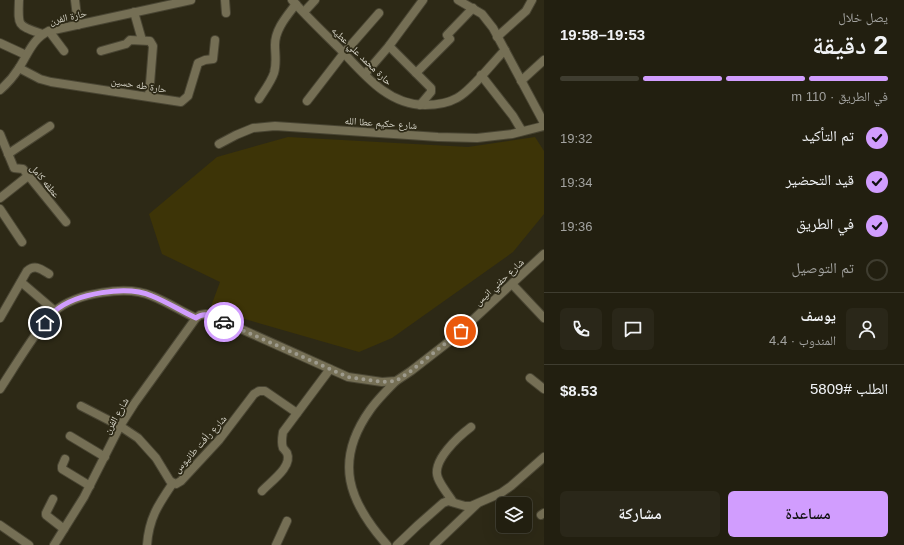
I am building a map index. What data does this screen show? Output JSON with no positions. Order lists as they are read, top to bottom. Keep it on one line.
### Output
{"streets":{"street":["حارة الفرن","حارة محمد علي عطيه","حارة طه حسين","شارع حكيم عطا الله","عطفه كامل","شارع حفني انيس","شارع الفرن","شارع رأفت طانيوس"]},"crossings":[["حارة الفرن","حارة طه حسين"],["شارع الفرن","شارع رأفت طانيوس"]],"page":{"heading":["2 دقيقة","يصل خلال","19:53–19:58"],"panel":["يوسف","المندوب · 4.4","الطلب #5809","$8.53"],"bar":"في الطريق · 110 m","list":[["تم التأكيد","19:32"],["قيد التحضير","19:34"],["في الطريق","19:36"],"تم التوصيل"],"buttons":["مساعدة","مشاركة"]}}
